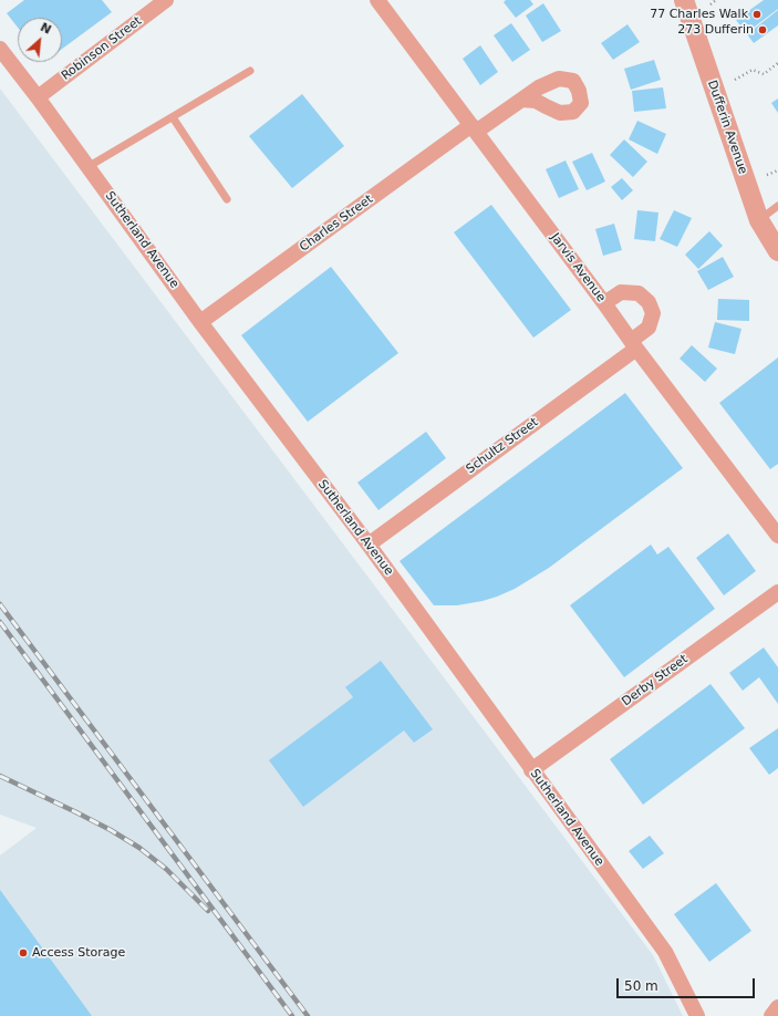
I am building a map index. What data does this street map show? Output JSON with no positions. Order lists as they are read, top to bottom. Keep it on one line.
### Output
{"streets":{"street":["Robinson Street","Dufferin Avenue","Charles Street","Sutherland Avenue","Jarvis Avenue","Schultz Street","Derby Street"]},"crossings":[["Robinson Street","Sutherland Avenue"],["Charles Street","Sutherland Avenue"],["Charles Street","Jarvis Avenue"],["Sutherland Avenue","Schultz Street"],["Sutherland Avenue","Derby Street"],["Jarvis Avenue","Schultz Street"]],"places":["77 Charles Walk","273 Dufferin","Access Storage"],"scale_bar":"50 m","north":"top right"}
